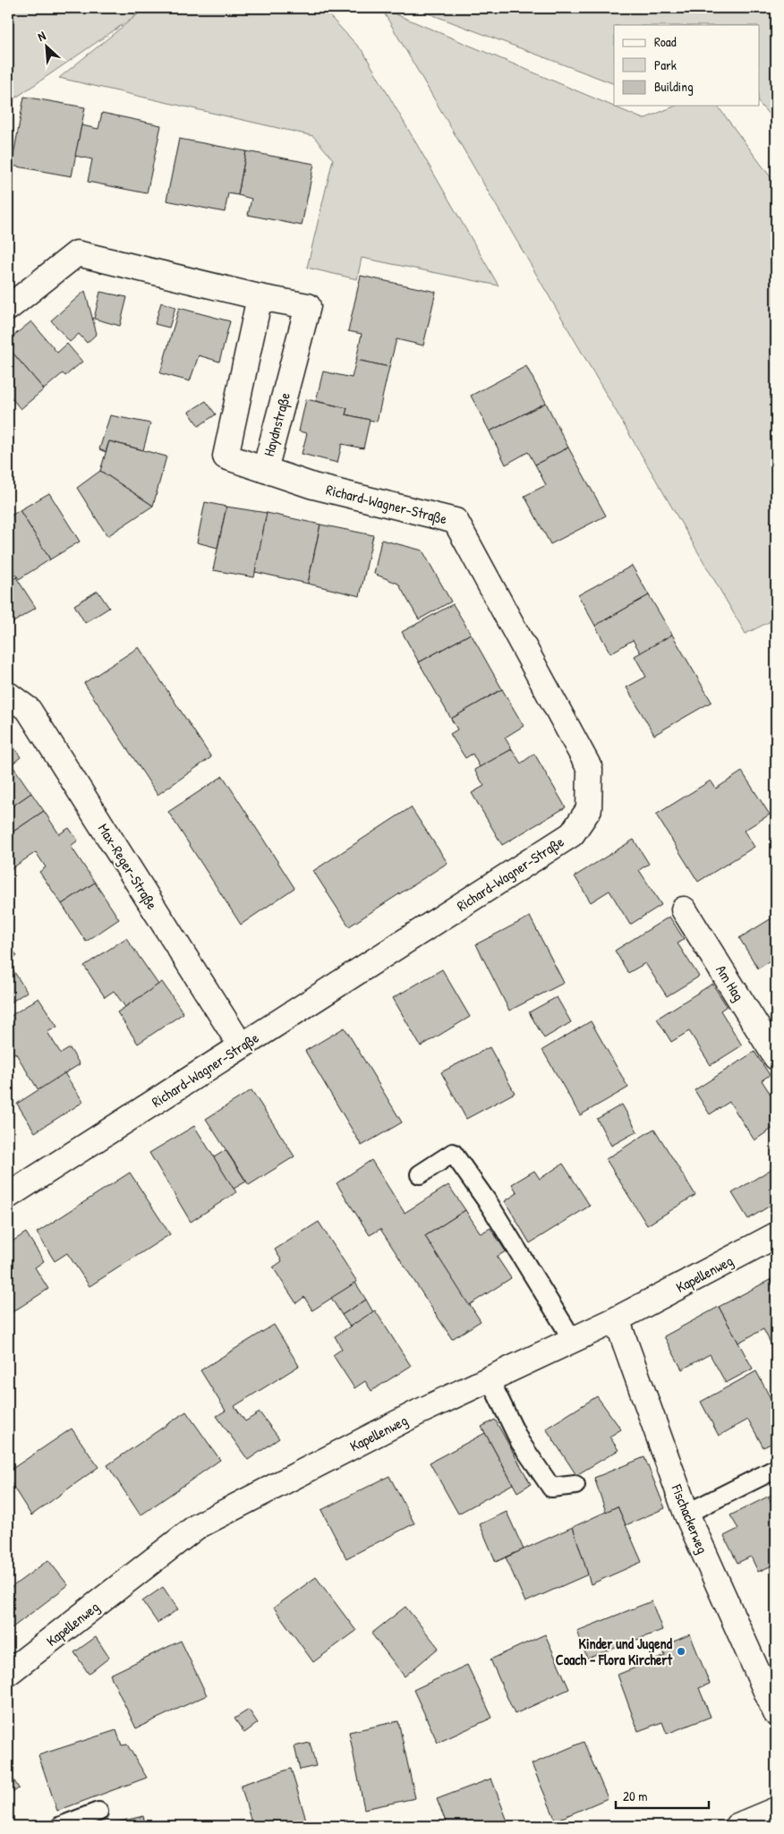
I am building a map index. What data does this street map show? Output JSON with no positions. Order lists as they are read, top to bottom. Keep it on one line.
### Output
{"streets":{"street":["Haydnstraße","Richard-Wagner-Straße","Max-Reger-Straße","Am Hag","Kapellenweg","Fischackerweg"]},"crossings":[["Haydnstraße","Richard-Wagner-Straße"],["Richard-Wagner-Straße","Max-Reger-Straße"],["Kapellenweg","Fischackerweg"]],"places":["Kinder und Jugend Coach - Flora Kirchert"],"legend":["Road","Park","Building"],"scale_bar":"20 m","north":"top left"}
